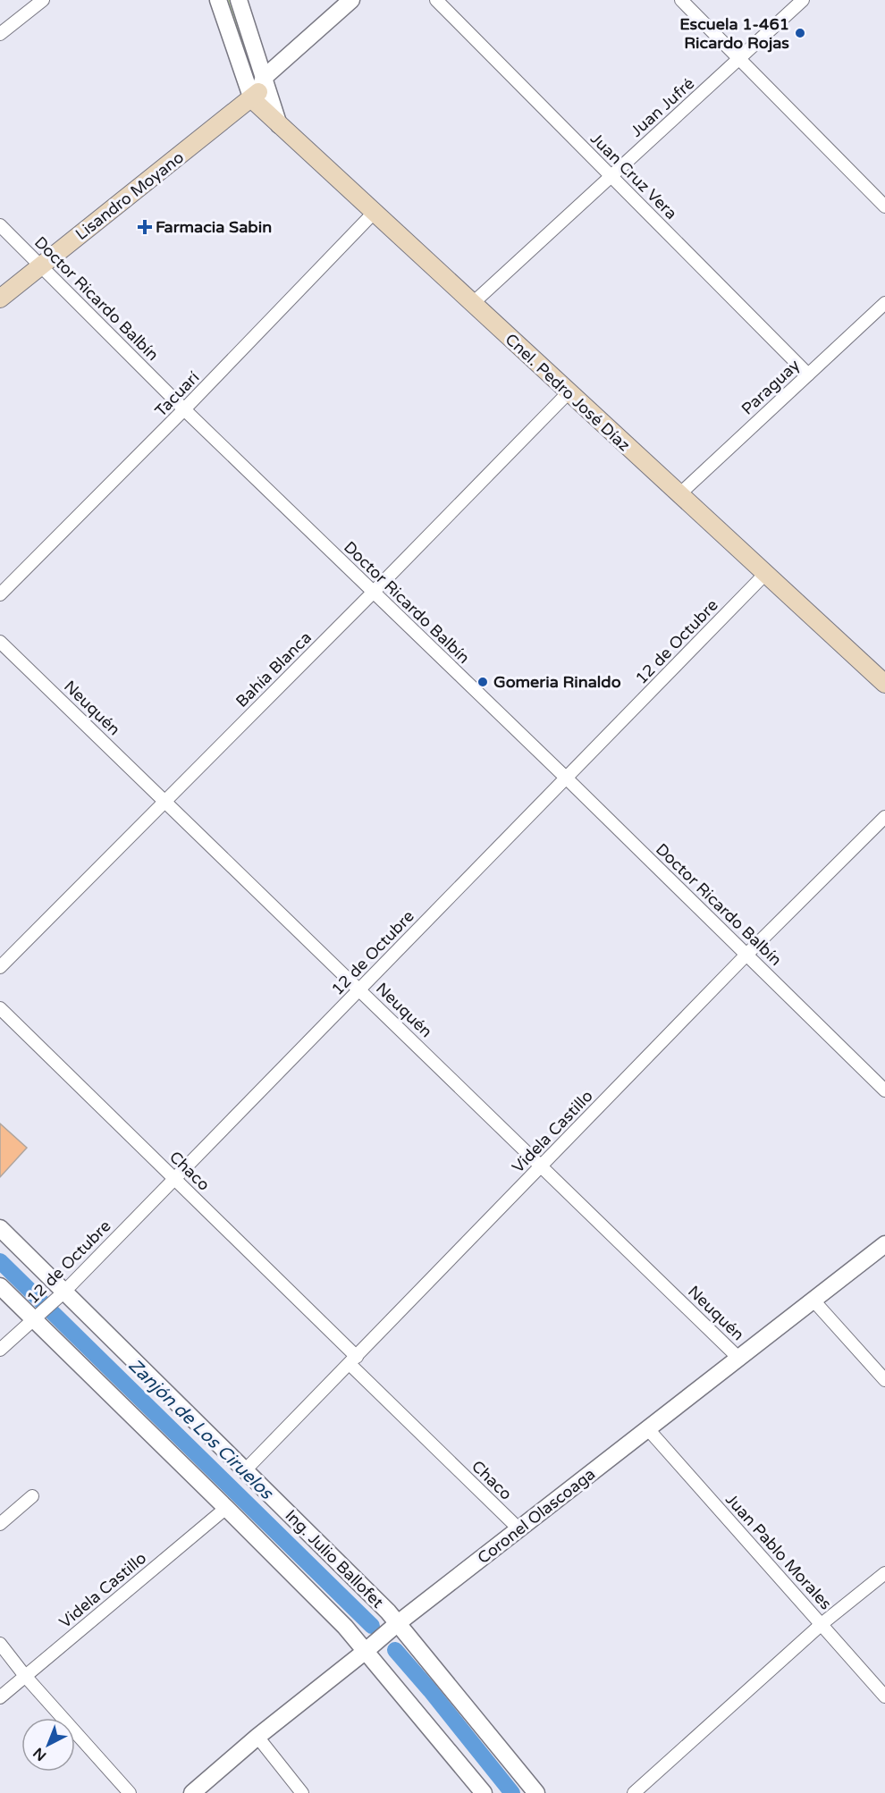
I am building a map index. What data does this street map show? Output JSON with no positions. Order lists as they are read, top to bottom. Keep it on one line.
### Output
{"streets":{"main road":["Lisandro Moyano","Cnel. Pedro José Díaz"],"street":["Juan Jufré","Juan Cruz Vera","Doctor Ricardo Balbín","Paraguay","Tacuarí","12 de Octubre","Bahía Blanca","Neuquén","Videla Castillo","Chaco","Coronel Olascoaga","Juan Pablo Morales","Ing. Julio Ballofet"]},"crossings":[["Juan Jufré","Juan Cruz Vera"],["Juan Jufré","Cnel. Pedro José Díaz"],["Juan Cruz Vera","Paraguay"],["Lisandro Moyano","Doctor Ricardo Balbín"],["Lisandro Moyano","Cnel. Pedro José Díaz"],["Doctor Ricardo Balbín","Tacuarí"],["Doctor Ricardo Balbín","12 de Octubre"],["Doctor Ricardo Balbín","Bahía Blanca"],["Doctor Ricardo Balbín","Videla Castillo"],["Paraguay","Cnel. Pedro José Díaz"],["Cnel. Pedro José Díaz","Tacuarí"],["Cnel. Pedro José Díaz","12 de Octubre"],["Cnel. Pedro José Díaz","Bahía Blanca"],["12 de Octubre","Neuquén"],["12 de Octubre","Chaco"],["12 de Octubre","Ing. Julio Ballofet"],["Bahía Blanca","Neuquén"],["Neuquén","Videla Castillo"],["Neuquén","Coronel Olascoaga"],["Videla Castillo","Chaco"],["Videla Castillo","Ing. Julio Ballofet"],["Chaco","Coronel Olascoaga"],["Coronel Olascoaga","Juan Pablo Morales"],["Coronel Olascoaga","Ing. Julio Ballofet"]],"water":["Zanjón de Los Ciruelos"],"places":{"other":["Escuela 1-461 Ricardo Rojas","Gomeria Rinaldo"],"health":["Farmacia Sabin"]},"north":"bottom left"}
